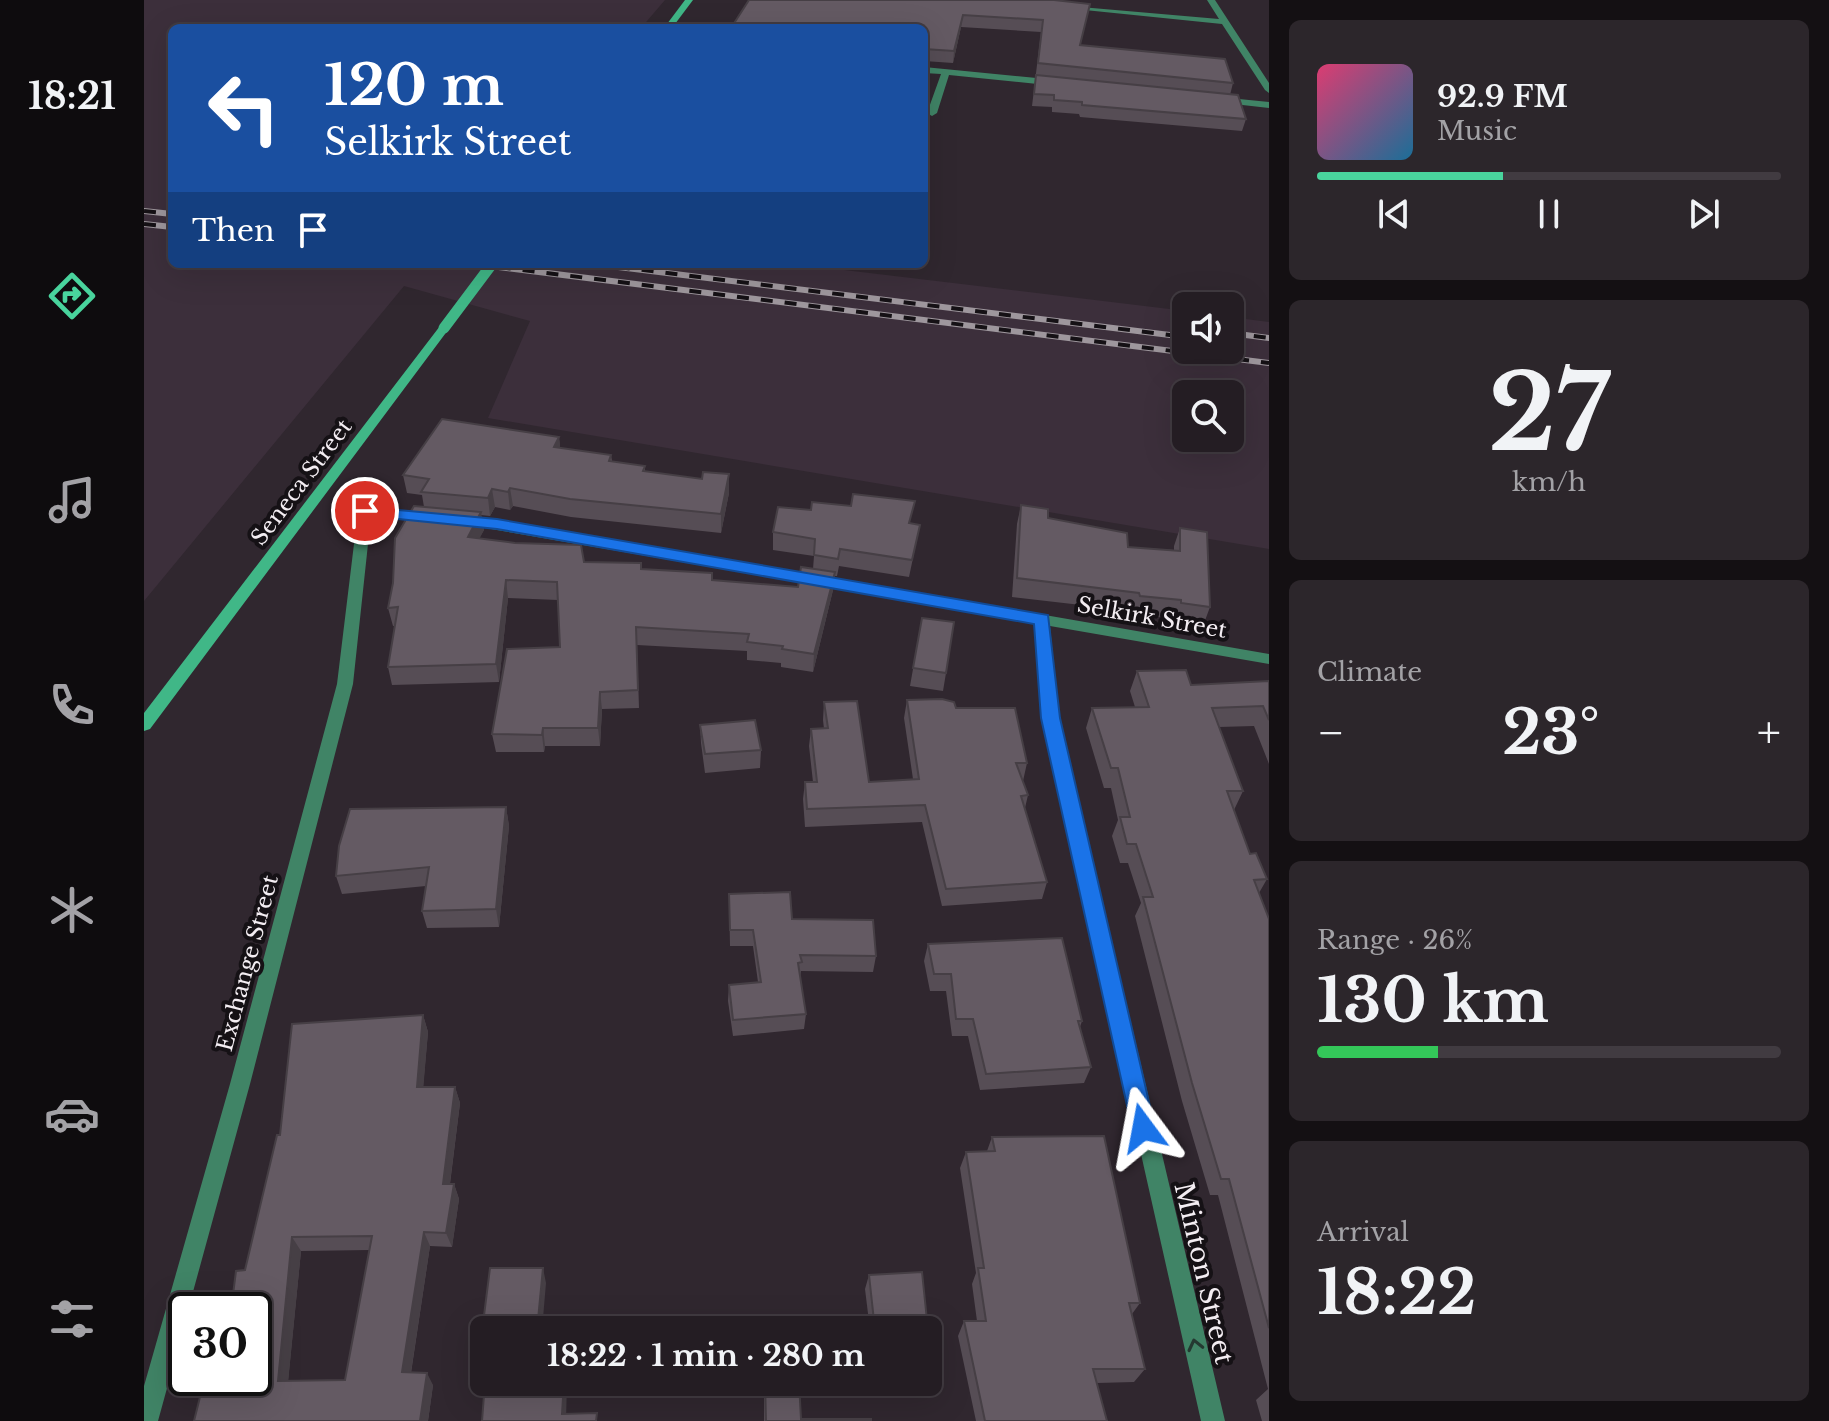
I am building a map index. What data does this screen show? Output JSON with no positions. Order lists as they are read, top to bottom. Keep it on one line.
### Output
{"streets":{"main road":["Seneca Street"],"street":["Selkirk Street","Exchange Street","Minton Street"]},"crossings":[["Selkirk Street","Exchange Street"],["Selkirk Street","Minton Street"]],"one_way":["Minton Street"],"page":{"tabs":"18:21","turn":["120 m","Selkirk Street"],"song":["92.9 FM","Music"],"then":"Then","tile":[["27","km/h"],"Climate",["Range · 26%","130 km"],["Arrival","18:22"]],"heat":["−","23°","+"],"limit":"30","trip":"18:22 · 1 min · 280 m"}}
